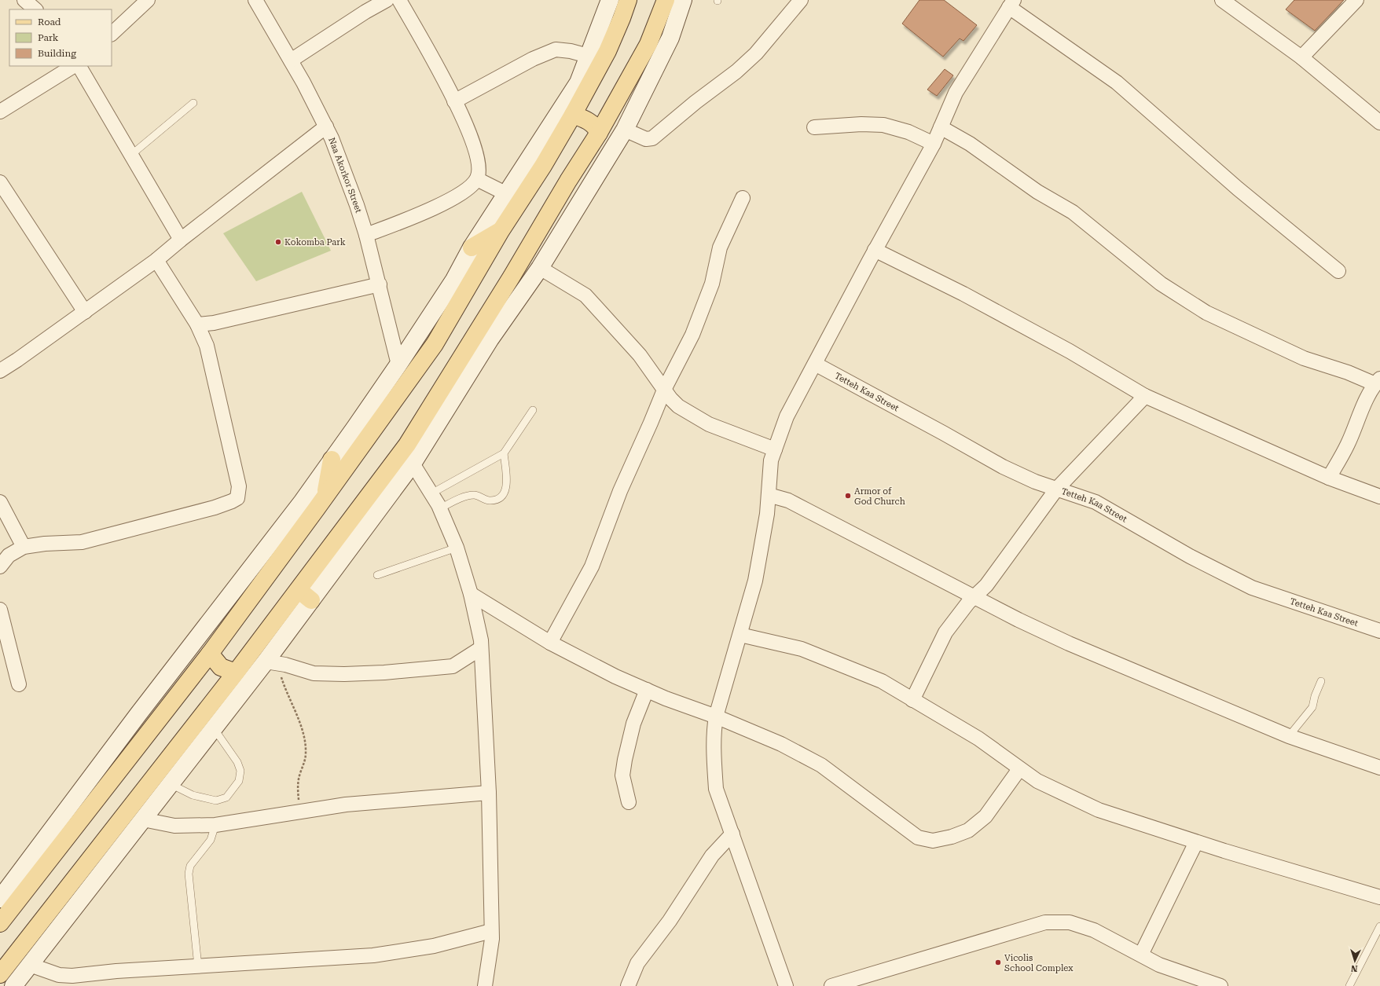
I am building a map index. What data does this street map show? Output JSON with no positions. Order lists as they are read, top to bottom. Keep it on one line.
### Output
{"streets":{"street":["Naa Akorkor Street","Tetteh Kaa Street"]},"places":["Kokomba Park","Armor of God Church","Vicolis School Complex"],"legend":["Road","Park","Building"],"north":"bottom"}
